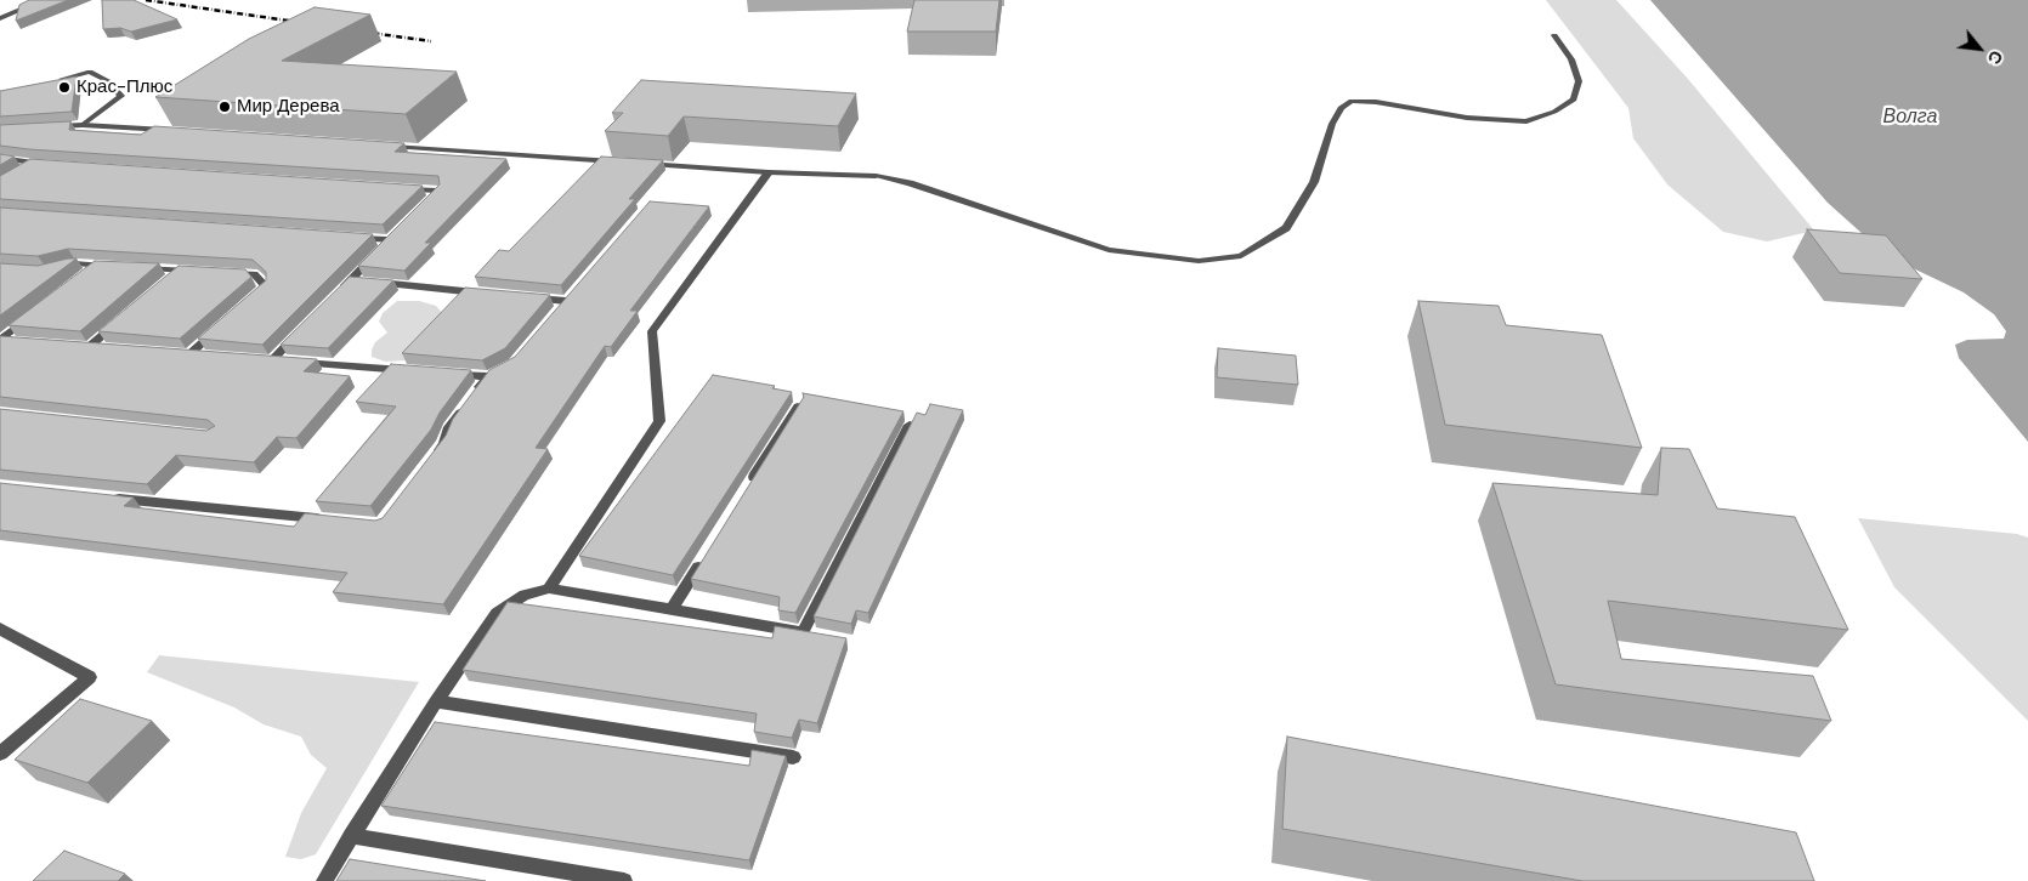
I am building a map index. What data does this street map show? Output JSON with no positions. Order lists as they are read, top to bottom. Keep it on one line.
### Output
{"water":["Волга"],"places":["Крас-Плюс","Мир Дерева"],"north":"bottom right"}
